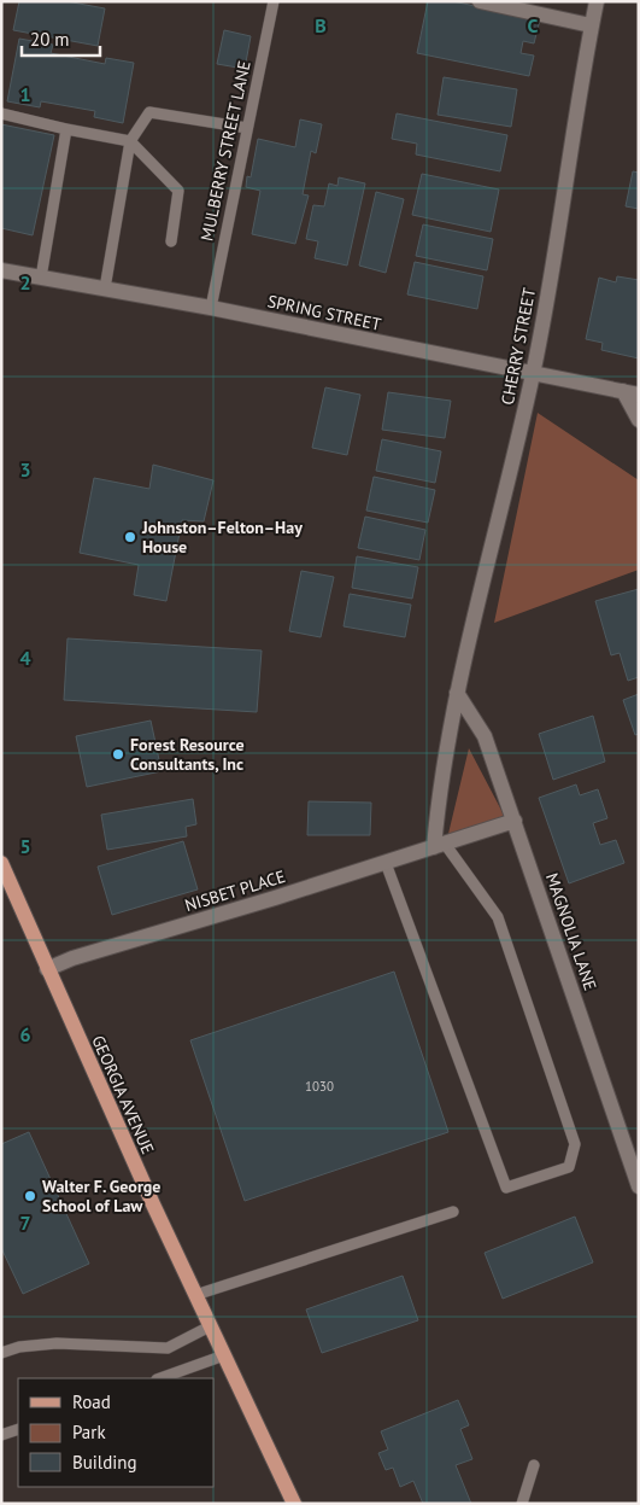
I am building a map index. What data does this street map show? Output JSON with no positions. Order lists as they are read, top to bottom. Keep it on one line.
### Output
{"streets":{"main road":["GEORGIA AVENUE"],"street":["SPRING STREET","CHERRY STREET","NISBET PLACE","MAGNOLIA LANE"],"lane":["MULBERRY STREET LANE"]},"crossings":[["MULBERRY STREET LANE","SPRING STREET"],["SPRING STREET","CHERRY STREET"],["CHERRY STREET","MAGNOLIA LANE"],["NISBET PLACE","MAGNOLIA LANE"],["NISBET PLACE","GEORGIA AVENUE"]],"places":["Johnston–Felton–Hay House","Forest Resource Consultants, Inc","Walter F. George School of Law"],"house_numbers":["1030"],"legend":["Road","Park","Building"],"scale_bar":"20 m","grid":{"columns":["B","C"],"rows":["1","2","3","4","5","6","7"]}}
